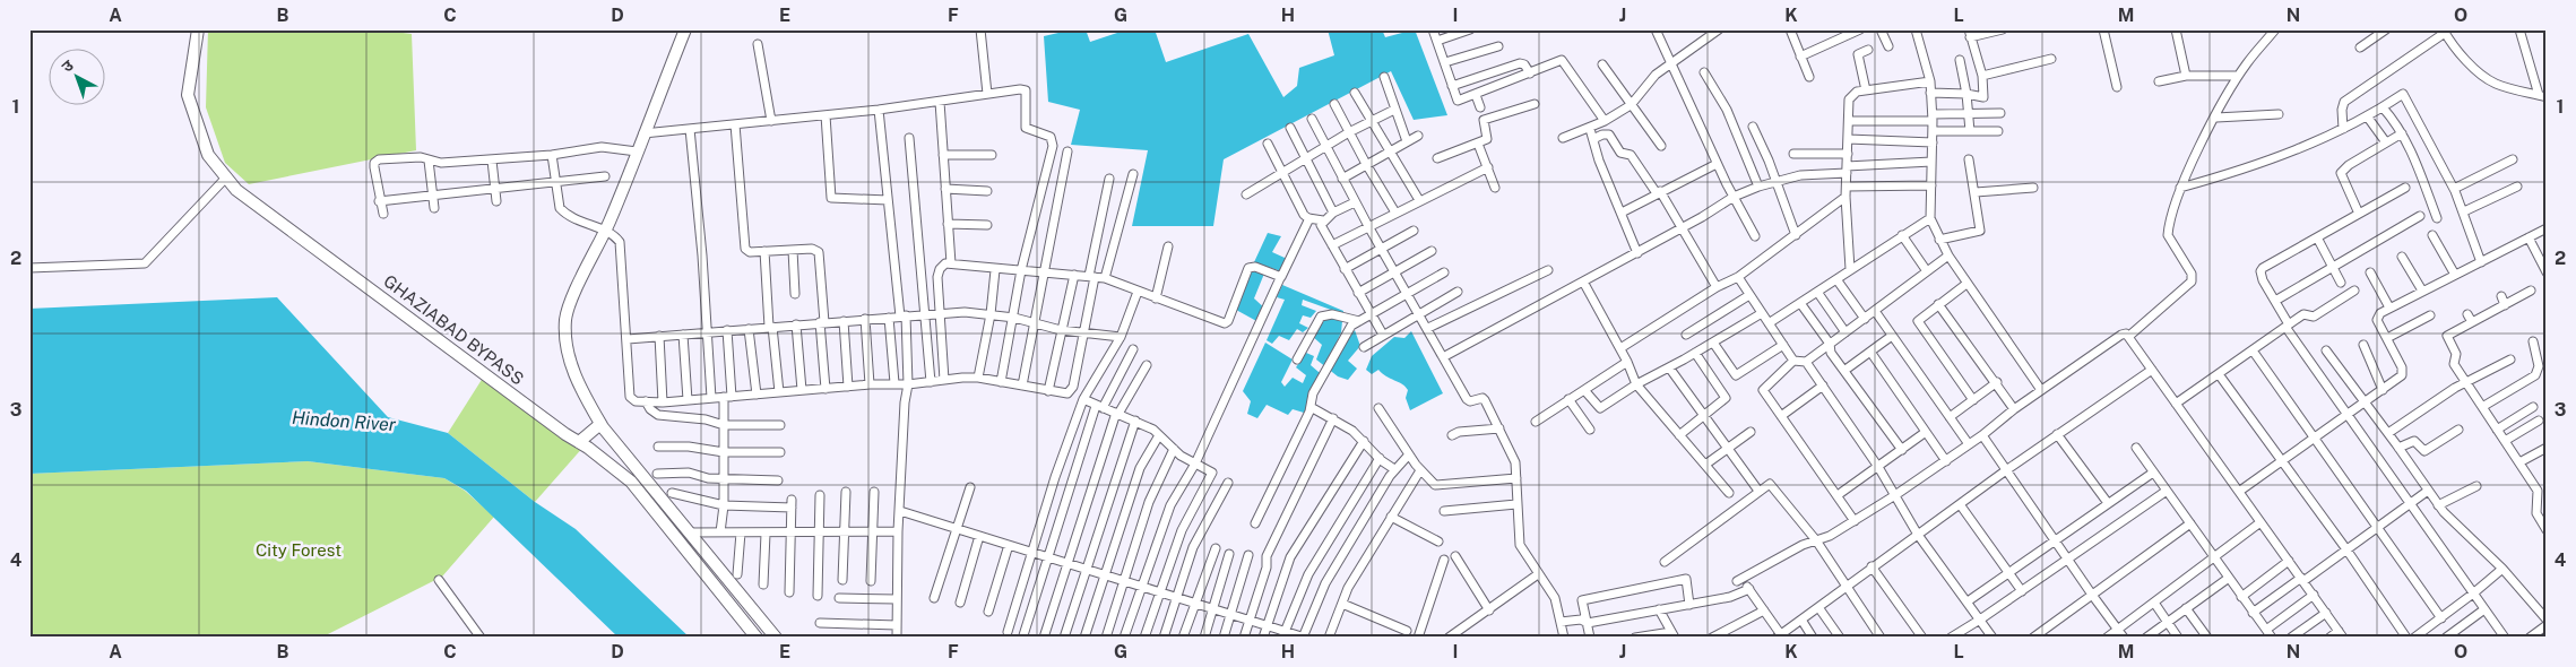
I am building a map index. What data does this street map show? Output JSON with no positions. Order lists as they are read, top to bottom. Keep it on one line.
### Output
{"streets":{"highway":["GHAZIABAD BYPASS"]},"water":["Hindon River"],"parks":["City Forest"],"north":"top left","grid":{"columns":["A","B","C","D","E","F","G","H","I","J","K","L","M","N","O"],"rows":["1","2","3","4"]}}
